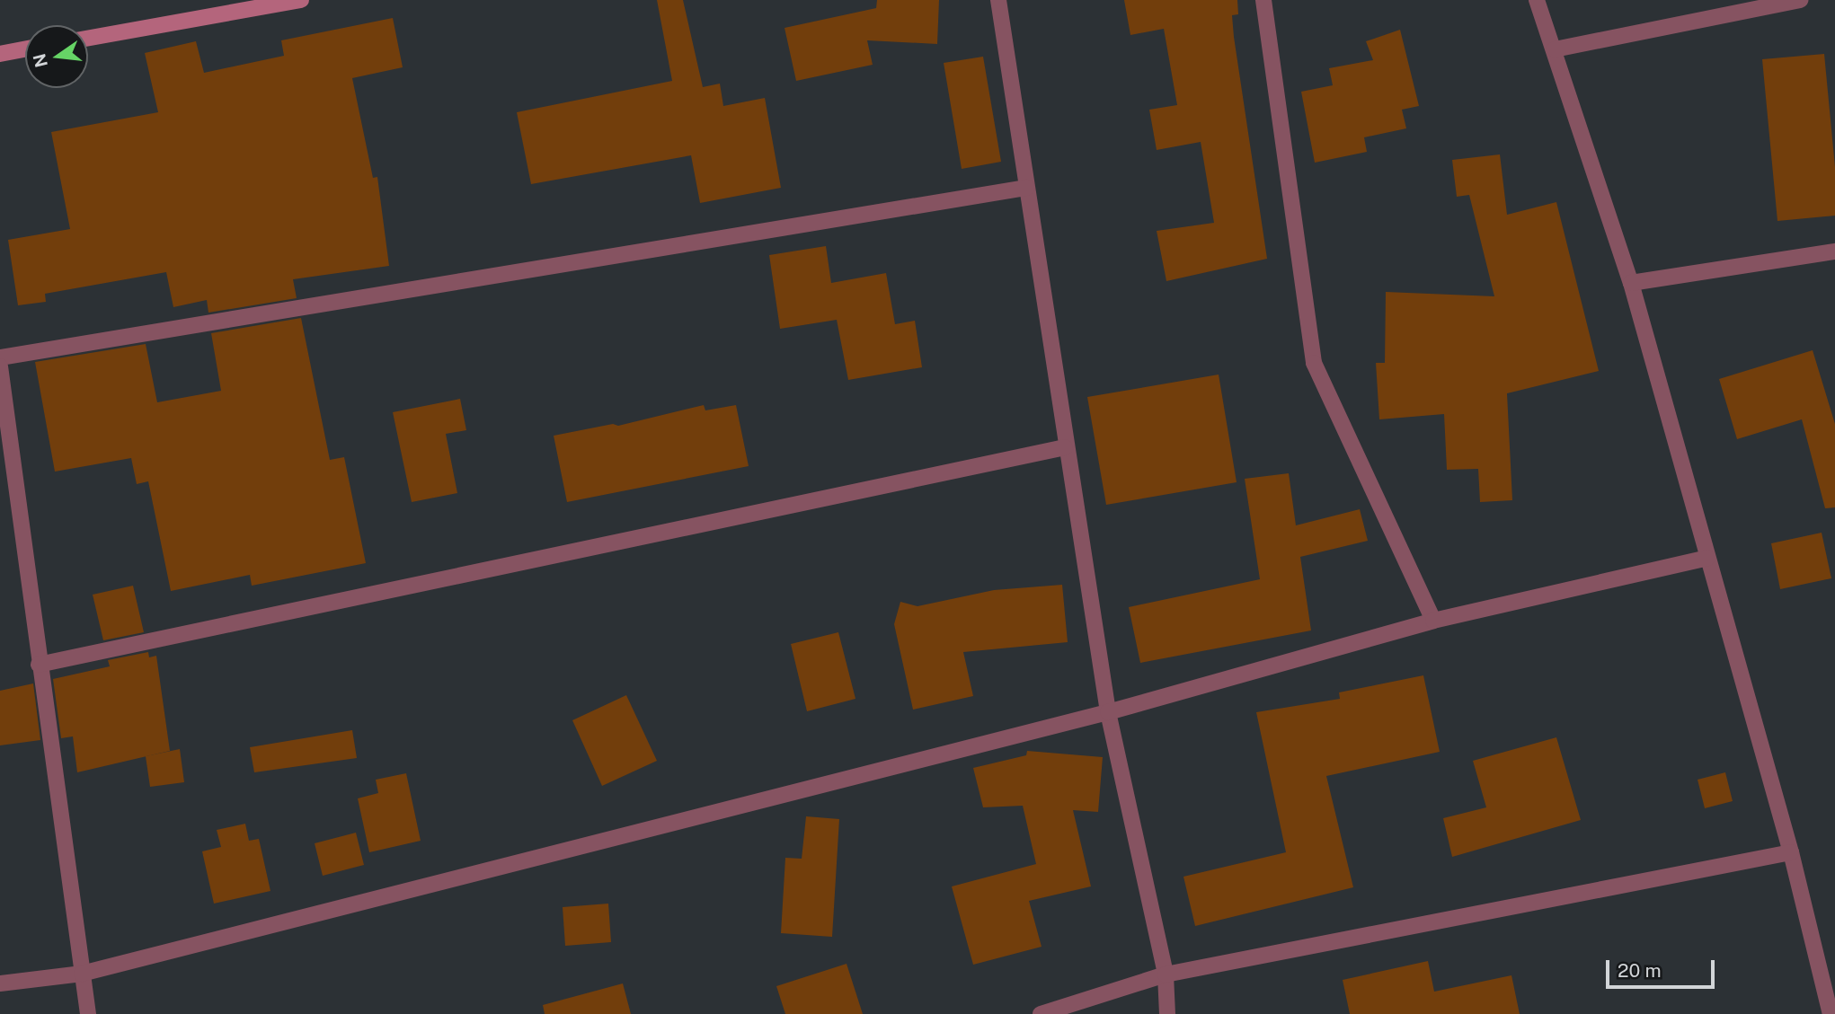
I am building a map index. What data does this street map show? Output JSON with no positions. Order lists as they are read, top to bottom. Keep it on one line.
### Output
{"scale_bar":"20 m","north":"left"}
